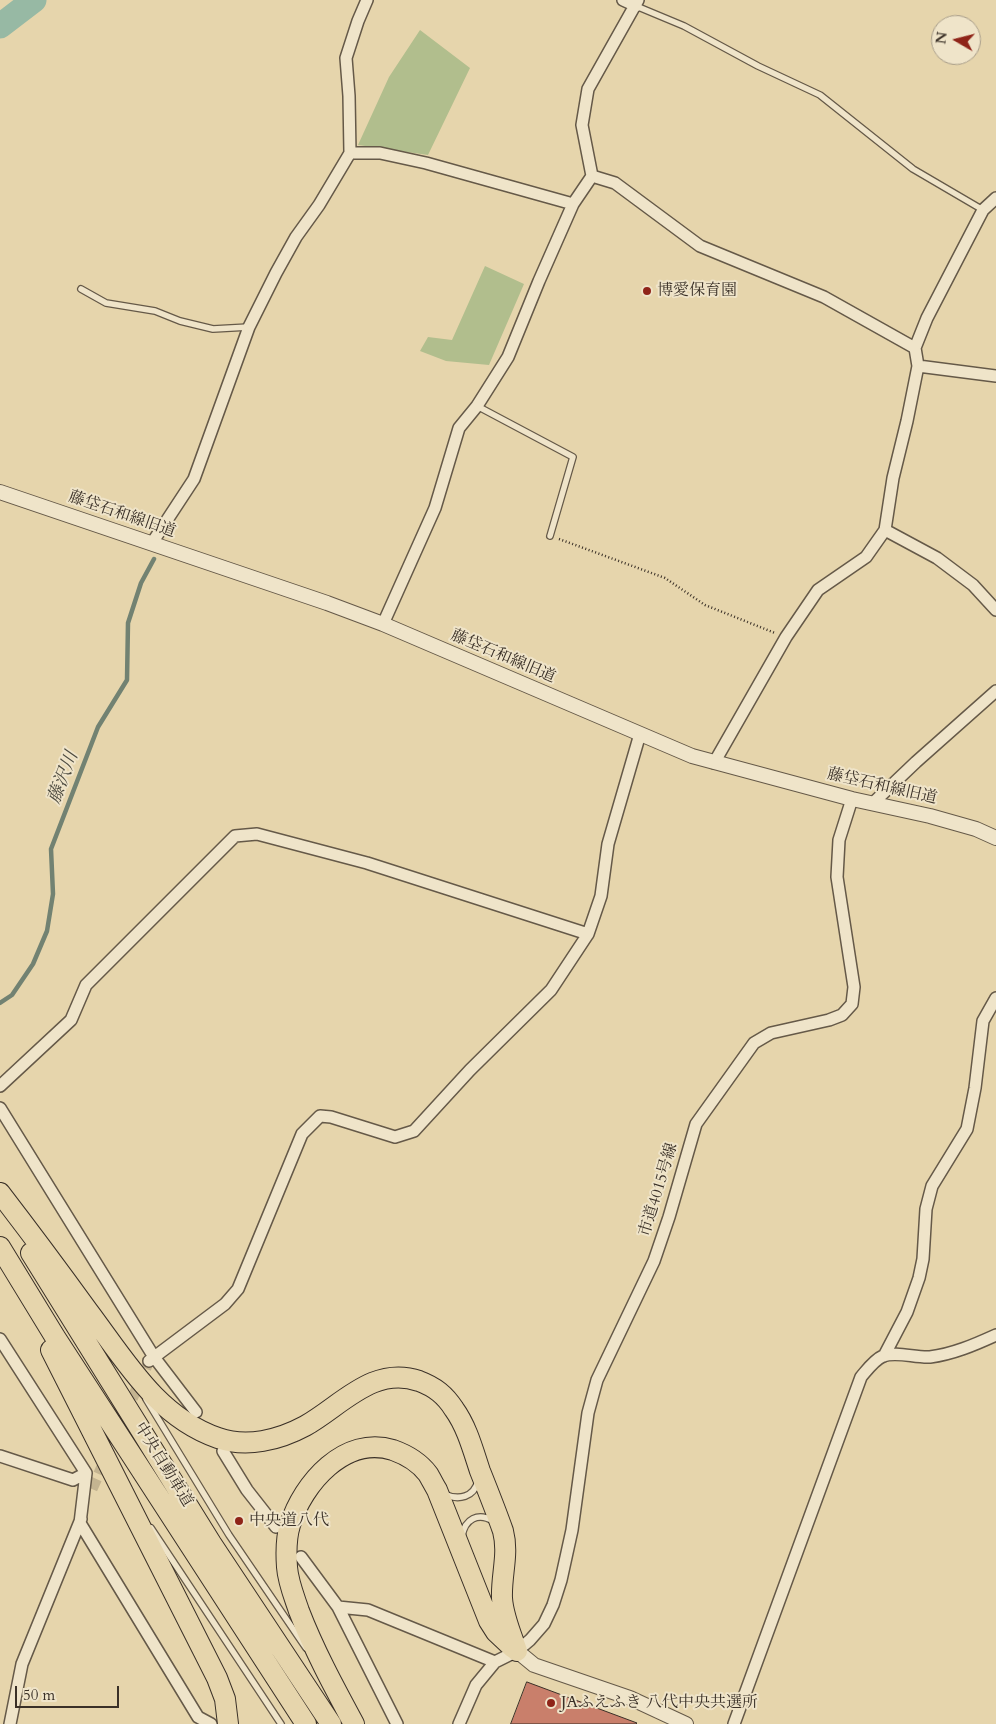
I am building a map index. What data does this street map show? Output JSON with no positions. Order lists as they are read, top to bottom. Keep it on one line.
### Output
{"streets":{"highway":["中央自動車道"],"street":["藤垈石和線旧道","市道4015号線"]},"crossings":[["藤垈石和線旧道","市道4015号線"]],"water":["藤沢川"],"places":["博愛保育園","中央道八代","JAふえふき 八代中央共選所"],"scale_bar":"50 m","north":"left"}
